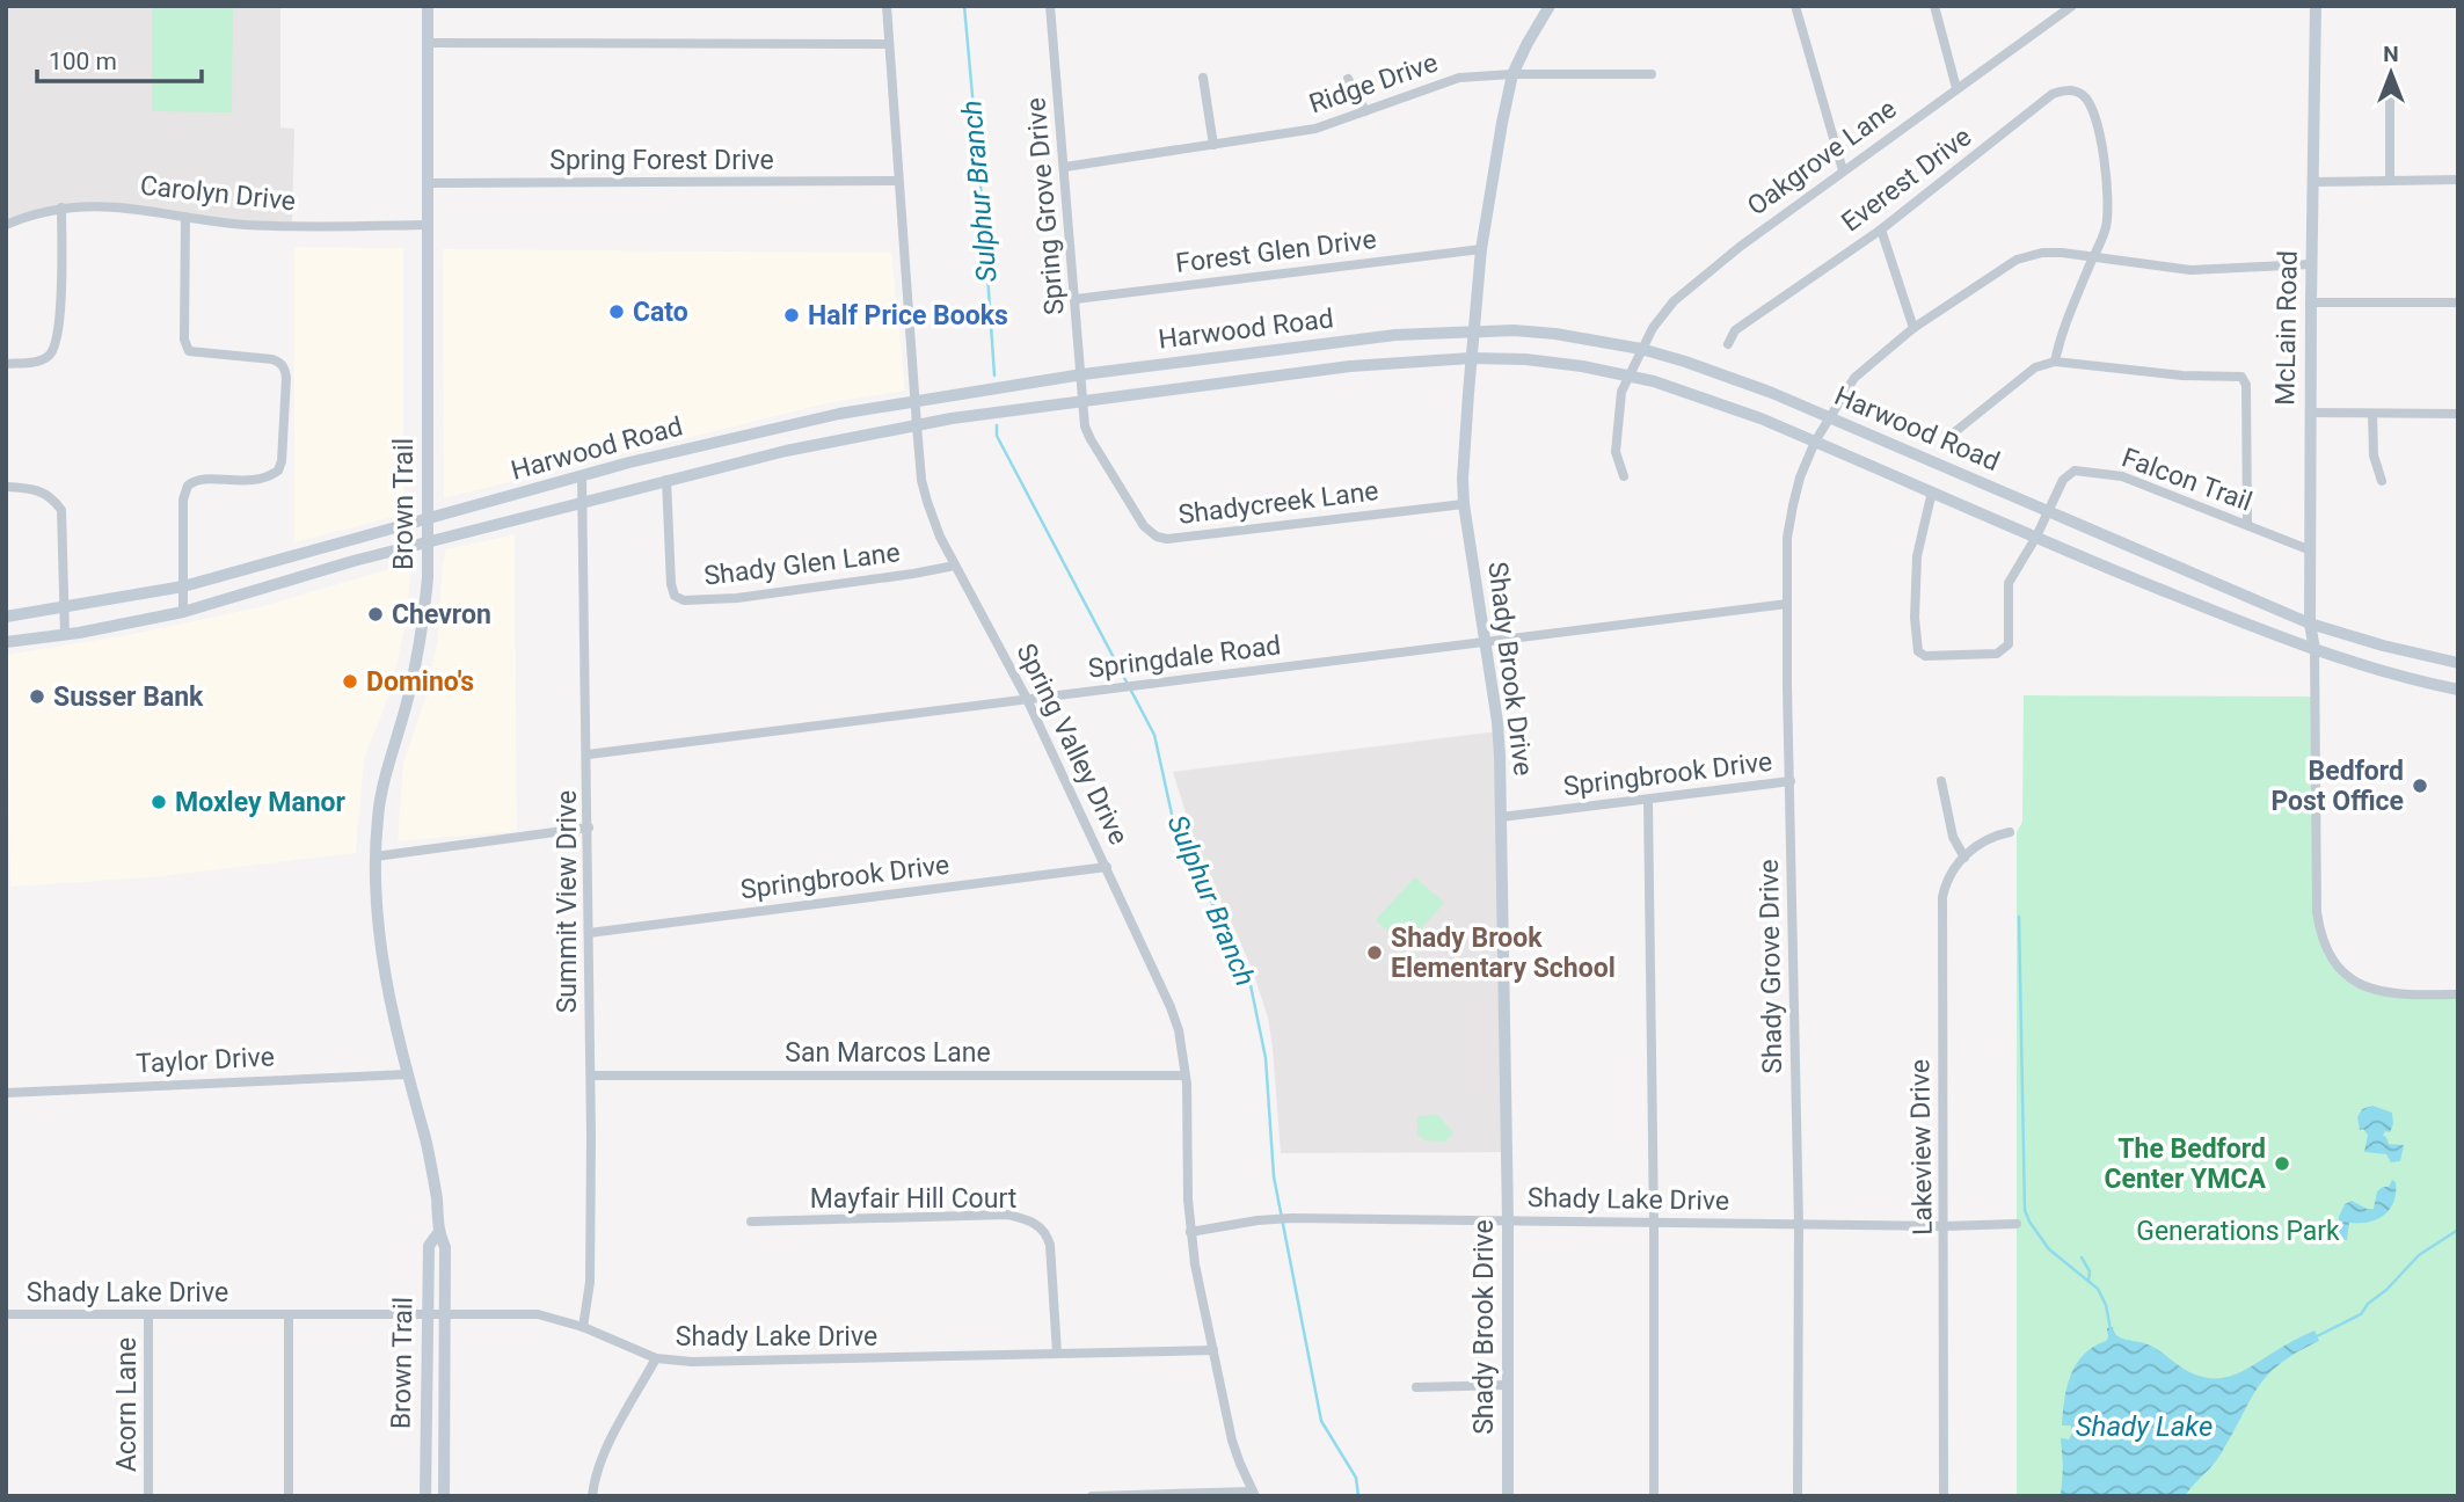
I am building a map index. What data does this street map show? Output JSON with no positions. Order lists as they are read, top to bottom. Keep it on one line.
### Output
{"streets":{"main road":["McLain Road","Harwood Road","Brown Trail","Shady Brook Drive"],"street":["Ridge Drive","Oakgrove Lane","Spring Forest Drive","Everest Drive","Carolyn Drive","Spring Grove Drive","Forest Glen Drive","Falcon Trail","Shadycreek Lane","Shady Glen Lane","Springdale Road","Spring Valley Drive","Springbrook Drive","Summit View Drive","Shady Grove Drive","San Marcos Lane","Taylor Drive","Lakeview Drive","Mayfair Hill Court","Shady Lake Drive","Acorn Lane"]},"crossings":[["Ridge Drive","Spring Grove Drive"],["Ridge Drive","Shady Brook Drive"],["Oakgrove Lane","Harwood Road"],["Spring Forest Drive","Brown Trail"],["Spring Forest Drive","Spring Valley Drive"],["Everest Drive","Shady Grove Drive"],["Carolyn Drive","Brown Trail"],["Spring Grove Drive","Forest Glen Drive"],["Spring Grove Drive","Harwood Road"],["Spring Grove Drive","Shadycreek Lane"],["Forest Glen Drive","Shady Brook Drive"],["McLain Road","Harwood Road"],["McLain Road","Falcon Trail"],["McLain Road","Shady Grove Drive"],["Harwood Road","Falcon Trail"],["Harwood Road","Shadycreek Lane"],["Harwood Road","Brown Trail"],["Harwood Road","Shady Glen Lane"],["Harwood Road","Shady Brook Drive"],["Harwood Road","Spring Valley Drive"],["Harwood Road","Summit View Drive"],["Harwood Road","Shady Grove Drive"],["Shadycreek Lane","Shady Brook Drive"],["Brown Trail","Taylor Drive"],["Brown Trail","Shady Lake Drive"],["Shady Glen Lane","Spring Valley Drive"],["Springdale Road","Shady Brook Drive"],["Springdale Road","Spring Valley Drive"],["Springdale Road","Summit View Drive"],["Springdale Road","Shady Grove Drive"],["Shady Brook Drive","Springbrook Drive"],["Shady Brook Drive","Shady Lake Drive"],["Spring Valley Drive","Springbrook Drive"],["Spring Valley Drive","San Marcos Lane"],["Spring Valley Drive","Shady Lake Drive"],["Springbrook Drive","Summit View Drive"],["Springbrook Drive","Shady Grove Drive"],["Summit View Drive","San Marcos Lane"],["Summit View Drive","Shady Lake Drive"],["Shady Grove Drive","Shady Lake Drive"],["Lakeview Drive","Shady Lake Drive"],["Mayfair Hill Court","Shady Lake Drive"],["Shady Lake Drive","Acorn Lane"]],"water":["Sulphur Branch","Shady Lake"],"parks":["Generations Park"],"places":["Cato","Half Price Books","Chevron","Domino's","Susser Bank","Bedford Post Office","Moxley Manor","Shady Brook Elementary School","The Bedford Center YMCA"],"scale_bar":"100 m","north":"top"}
